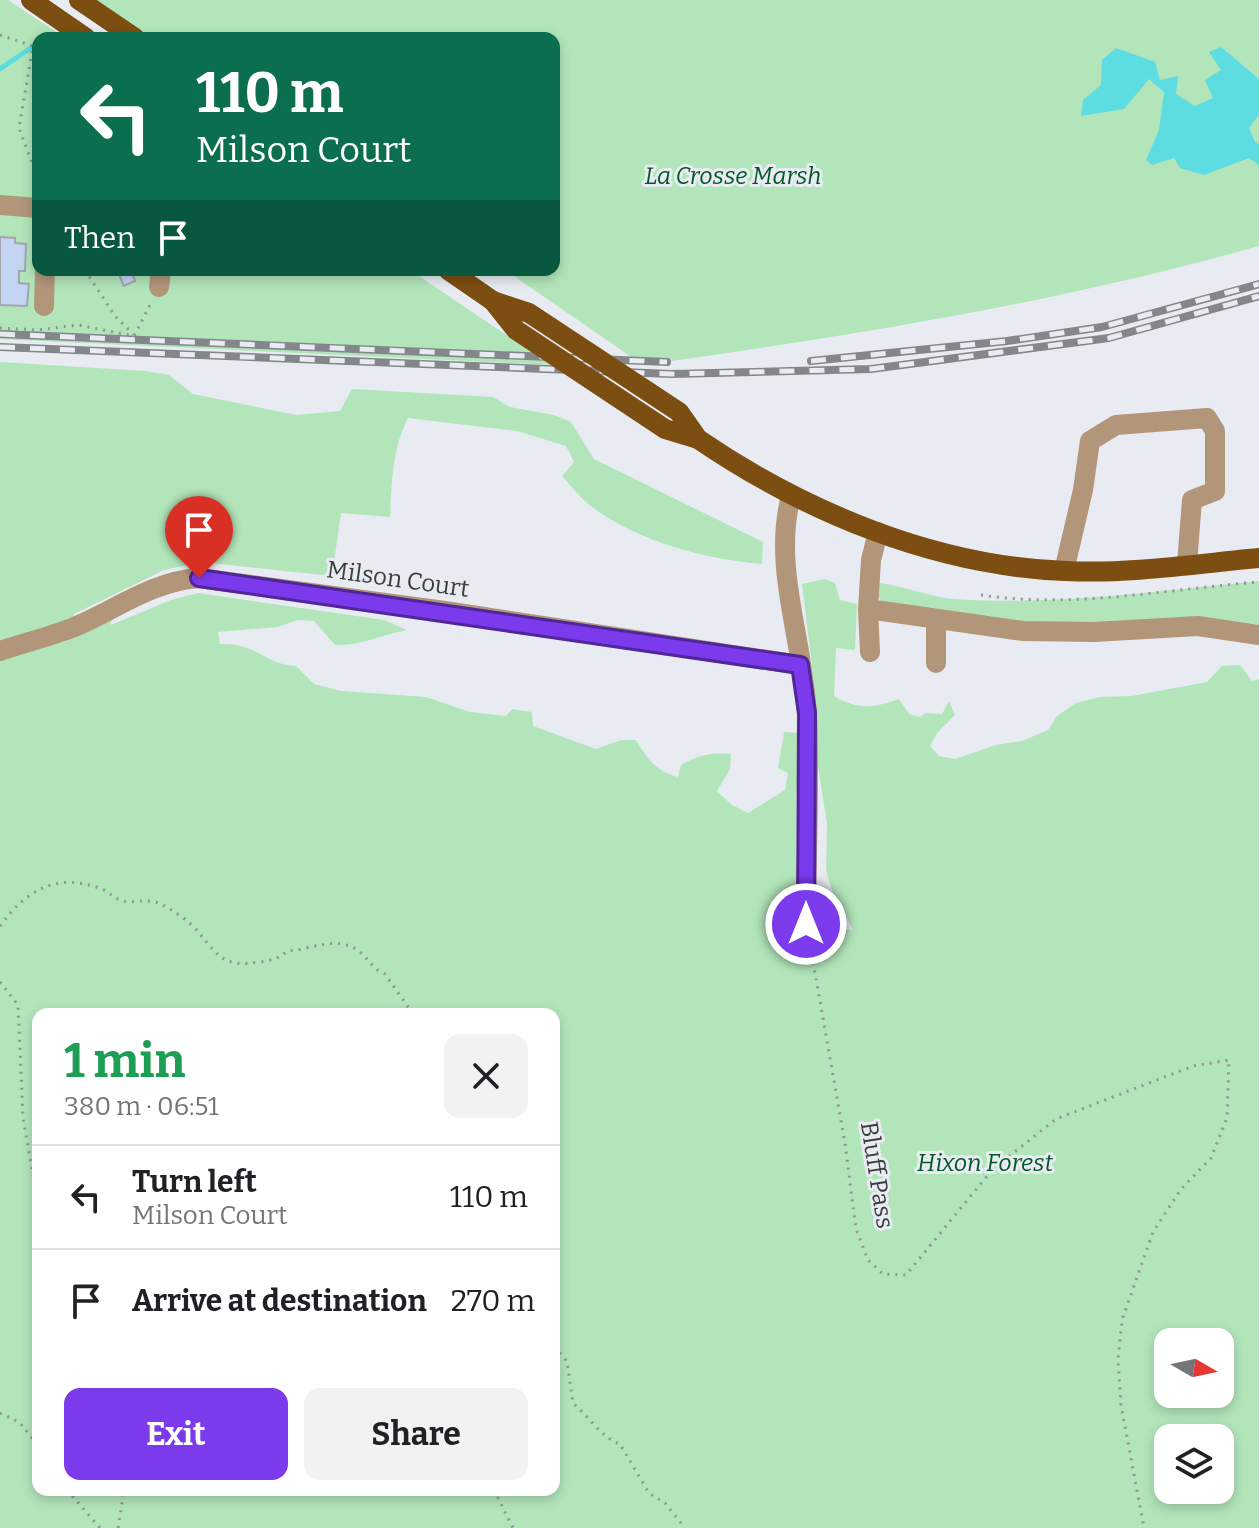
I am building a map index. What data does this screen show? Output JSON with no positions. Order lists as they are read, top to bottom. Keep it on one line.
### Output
{"streets":{"street":["Milson Court"],"path":["Bluff Pass"]},"parks":["La Crosse Marsh","Hixon Forest"],"north":"right","page":{"turn":["110 m","Milson Court"],"then":"Then","heading":["1 min","380 m · 06:51"],"list":[{"name":"Turn left","note":"Milson Court","value":"110 m"},{"name":"Arrive at destination","value":"270 m"}],"buttons":["Exit","Share"]}}
